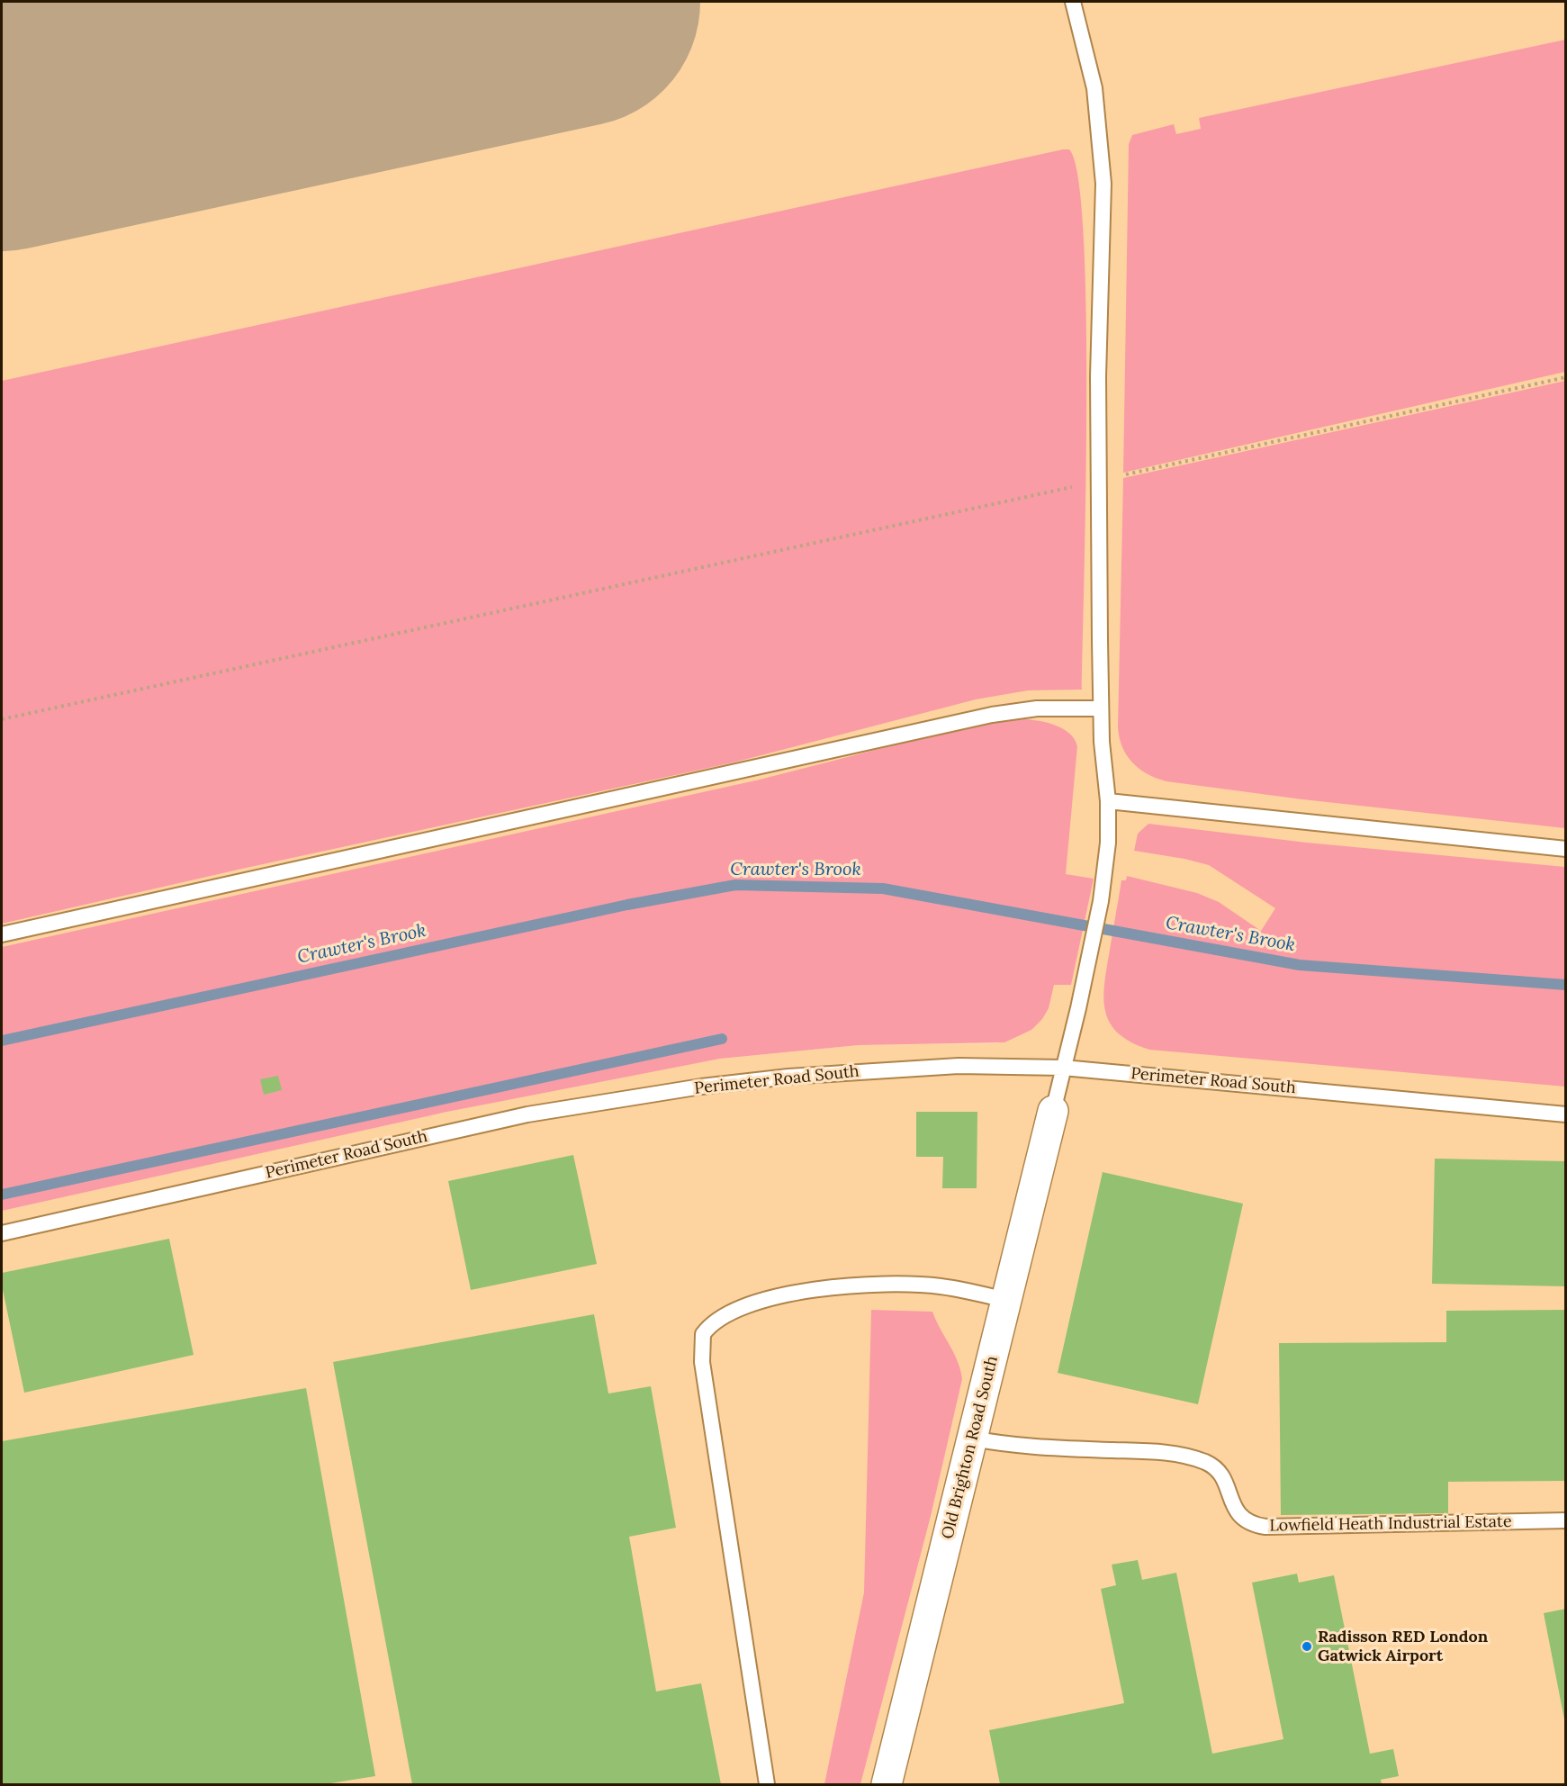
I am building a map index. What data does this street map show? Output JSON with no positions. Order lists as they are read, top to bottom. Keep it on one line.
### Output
{"streets":{"street":["Old Brighton Road South"],"lane":["Perimeter Road South","Lowfield Heath Industrial Estate"]},"crossings":[["Old Brighton Road South","Lowfield Heath Industrial Estate"]],"water":["Crawter's Brook"],"places":["Radisson RED London Gatwick Airport"]}
